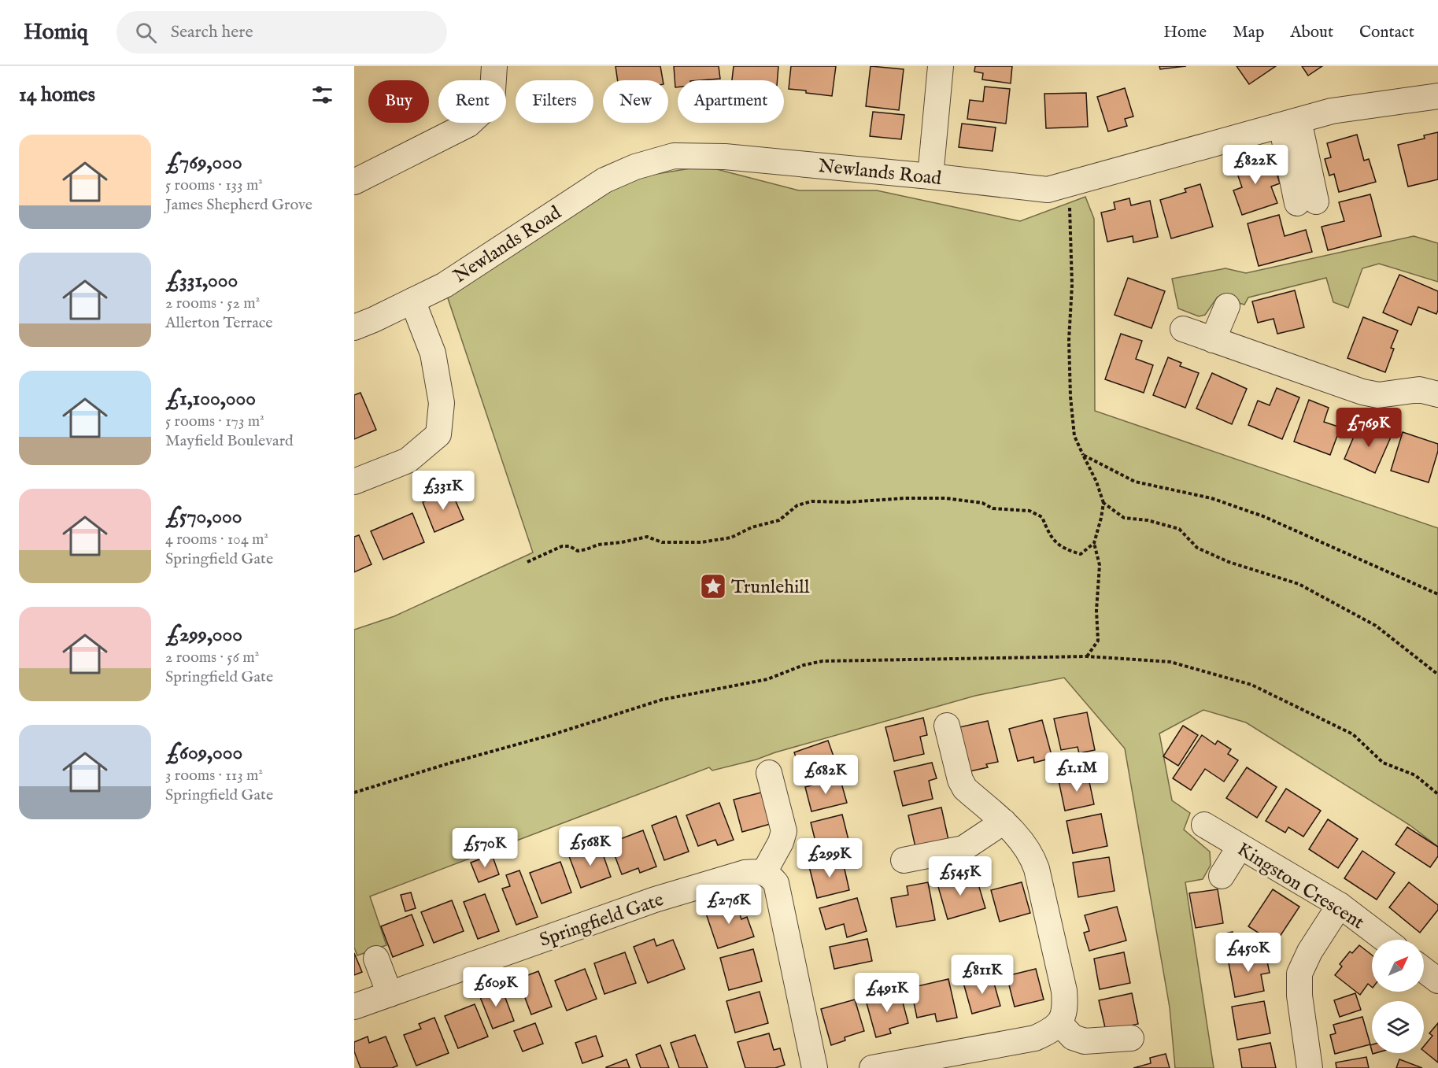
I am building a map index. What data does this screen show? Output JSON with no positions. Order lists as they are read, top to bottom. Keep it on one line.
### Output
{"streets":{"street":["Newlands Road","Kingston Crescent","Springfield Gate"]},"places":{"place":["Trunlehill"]},"north":"top right","page":{"header":"Homiq","search":"Search here","nav":["Home","Map","About","Contact"],"heading":"14 homes","chip":["Buy","Rent","Filters","New","Apartment"],"list":[{"name":"£769,000","note":"5 rooms · 133 m² · James Shepherd Grove"},{"name":"£331,000","note":"2 rooms · 52 m² · Allerton Terrace"},{"name":"£1,100,000","note":"5 rooms · 173 m² · Mayfield Boulevard"},{"name":"£570,000","note":"4 rooms · 104 m² · Springfield Gate"},{"name":"£299,000","note":"2 rooms · 56 m² · Springfield Gate"},{"name":"£609,000","note":"3 rooms · 113 m² · Springfield Gate"}],"price":["£822K","£769K","£331K","£1.1M","£682K","£568K","£570K","£299K","£545K","£276K","£450K","£811K","£609K","£491K"]}}
